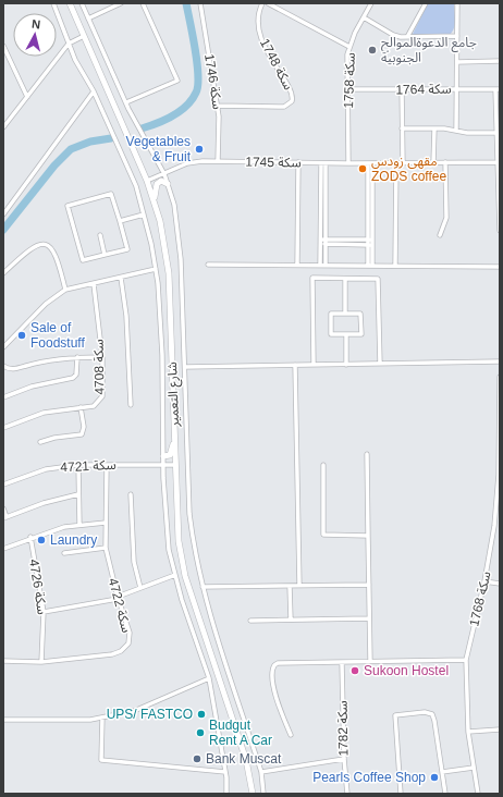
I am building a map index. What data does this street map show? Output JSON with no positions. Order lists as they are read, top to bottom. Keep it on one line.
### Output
{"streets":{"main road":["شارع التعمير"],"street":["سكة 1748","سكة 1758","سكة 1746","سكة 1764","سكة 1745","سكة 4708","سكة 4721","سكة 4726","سكة 1768","سكة 4722","سكة 1782"]},"crossings":[["سكة 1748","سكة 1746"],["سكة 1758","سكة 1764"],["سكة 1758","سكة 1745"],["سكة 1746","سكة 1745"],["سكة 1745","شارع التعمير"],["شارع التعمير","سكة 4721"],["سكة 4721","سكة 4722"],["سكة 4726","سكة 4722"]],"places":["جامع الدعوةالموالح الجنوبية","Vegetables & Fruit","مقهى زودس ZODS coffee","Sale of Foodstuff","Laundry","Sukoon Hostel","UPS/ FASTCO","Budgut Rent A Car","Bank Muscat","Pearls Coffee Shop"],"north":"top"}
